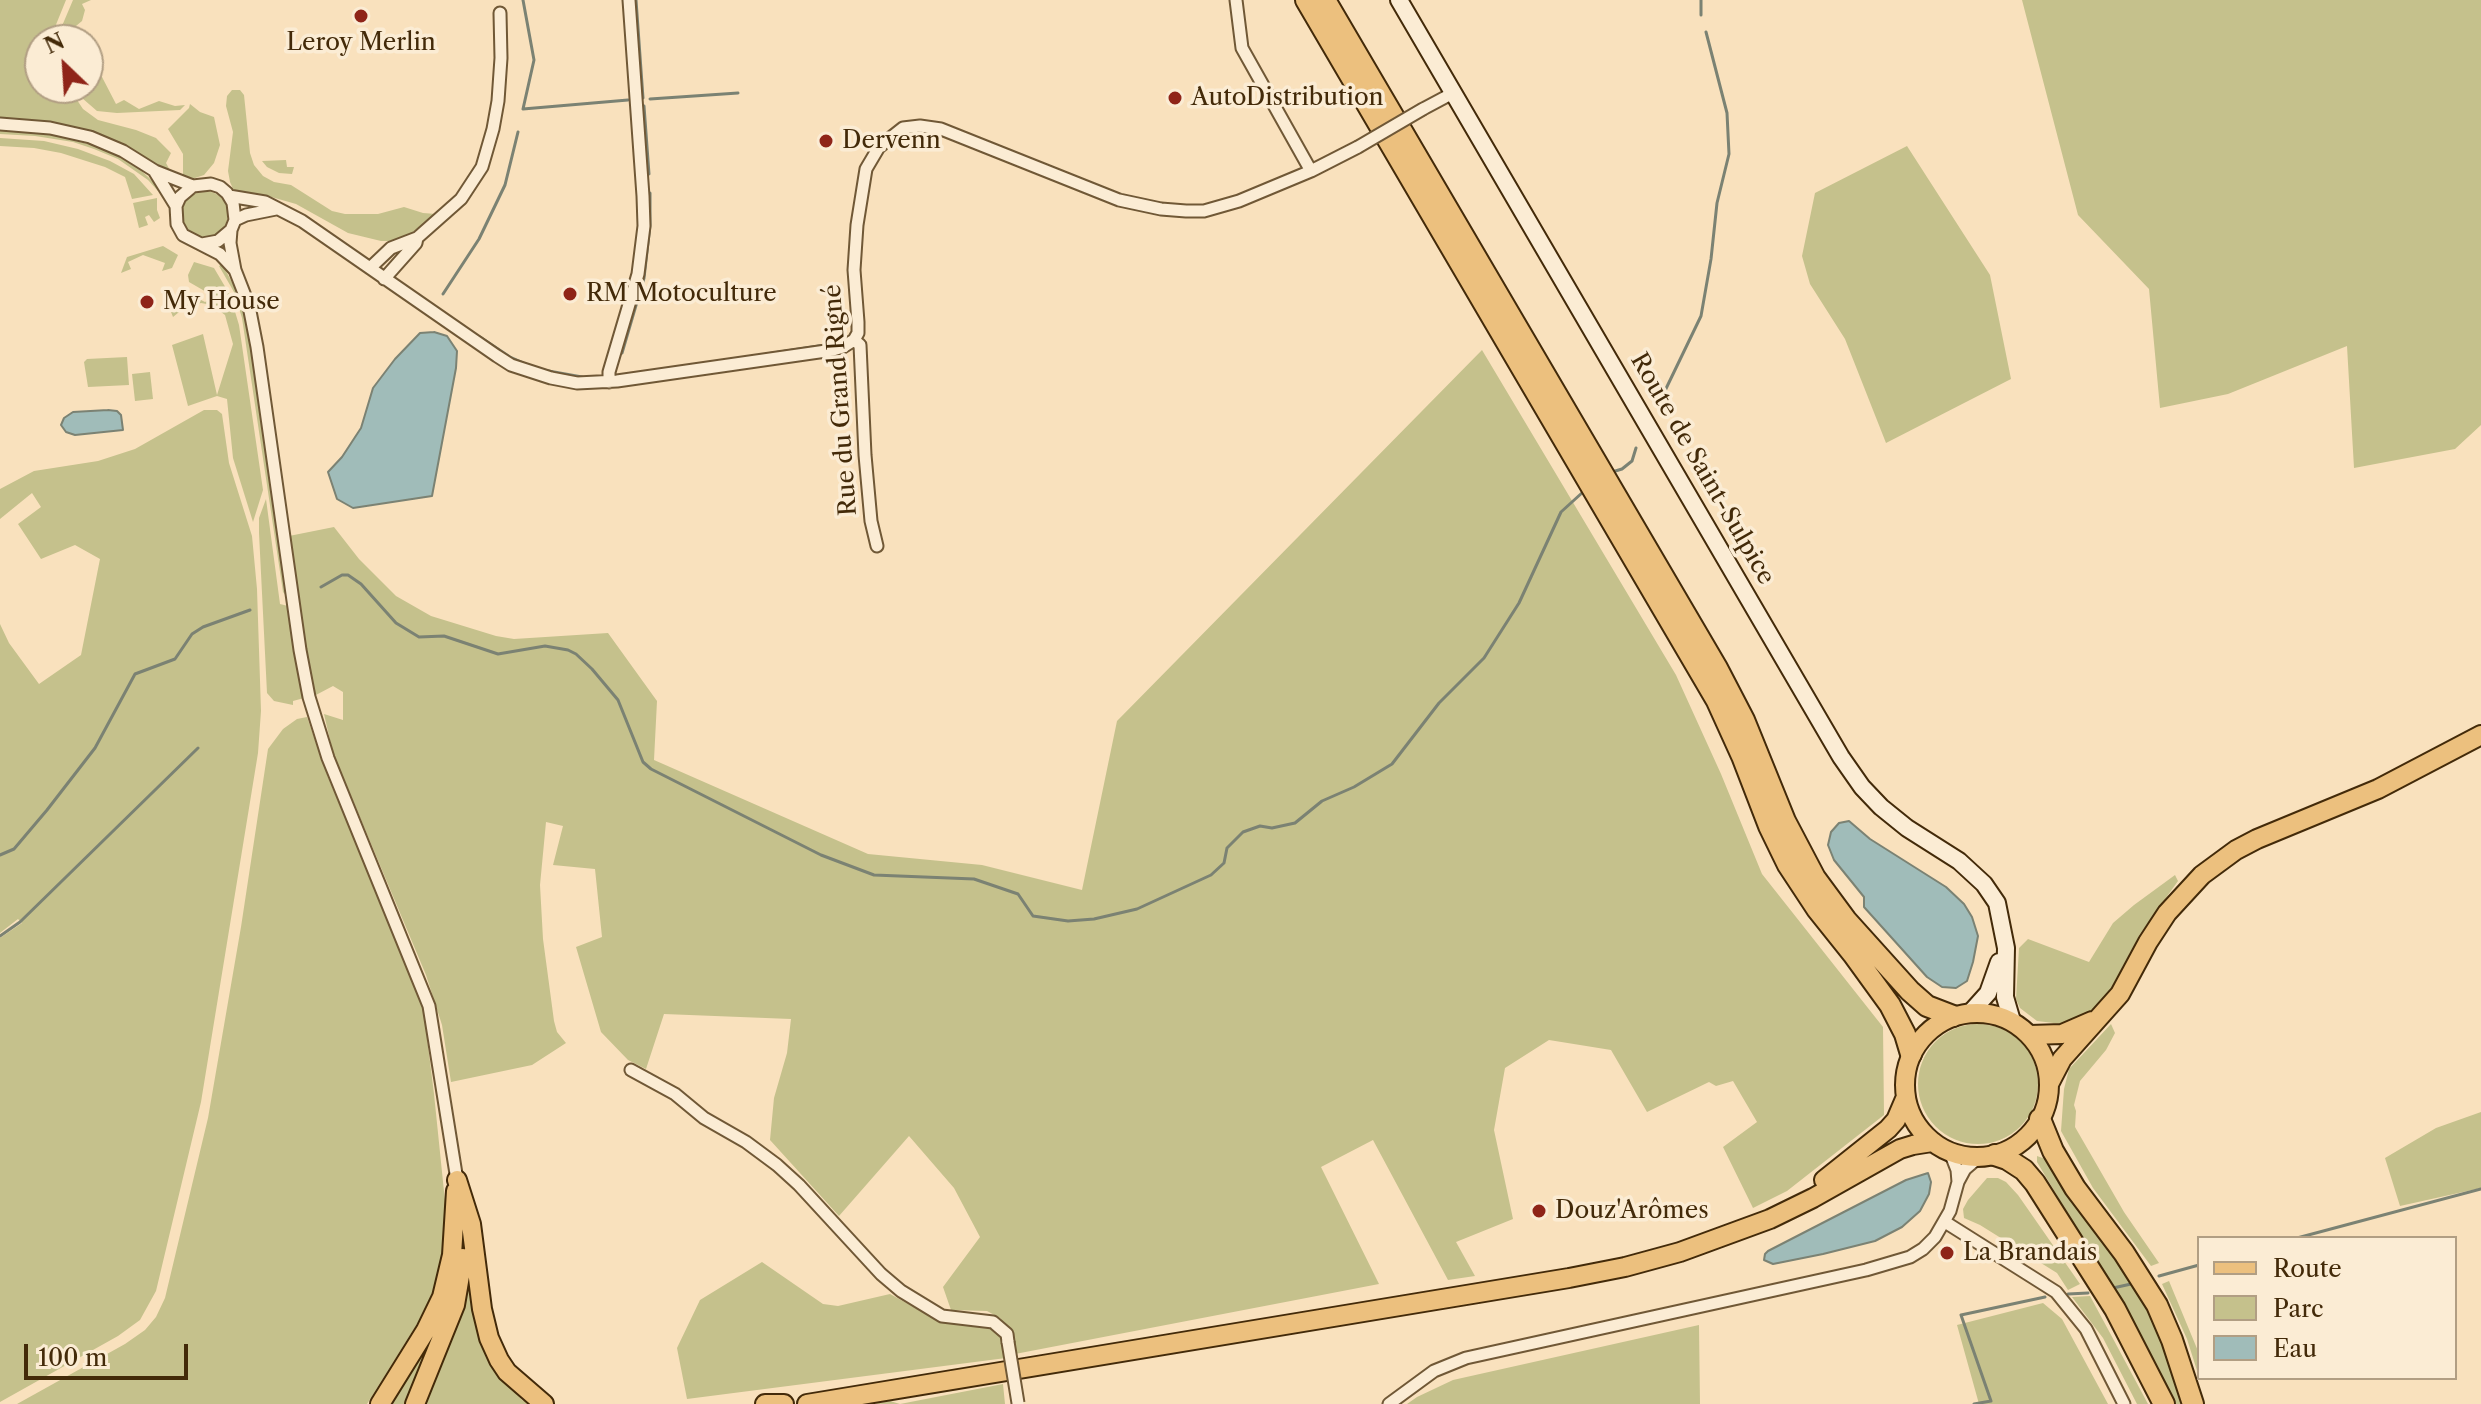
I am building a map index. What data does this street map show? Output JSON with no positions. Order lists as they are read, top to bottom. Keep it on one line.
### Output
{"streets":{"street":["Rue du Grand Rigné","Route de Saint-Sulpice"]},"crossings":[["Rue du Grand Rigné","Route de Saint-Sulpice"]],"places":["Leroy Merlin","AutoDistribution","Dervenn","RM Motoculture","My House","Douz'Arômes","La Brandais"],"legend":["Route","Parc","Eau"],"scale_bar":"100 m","north":"top left"}
